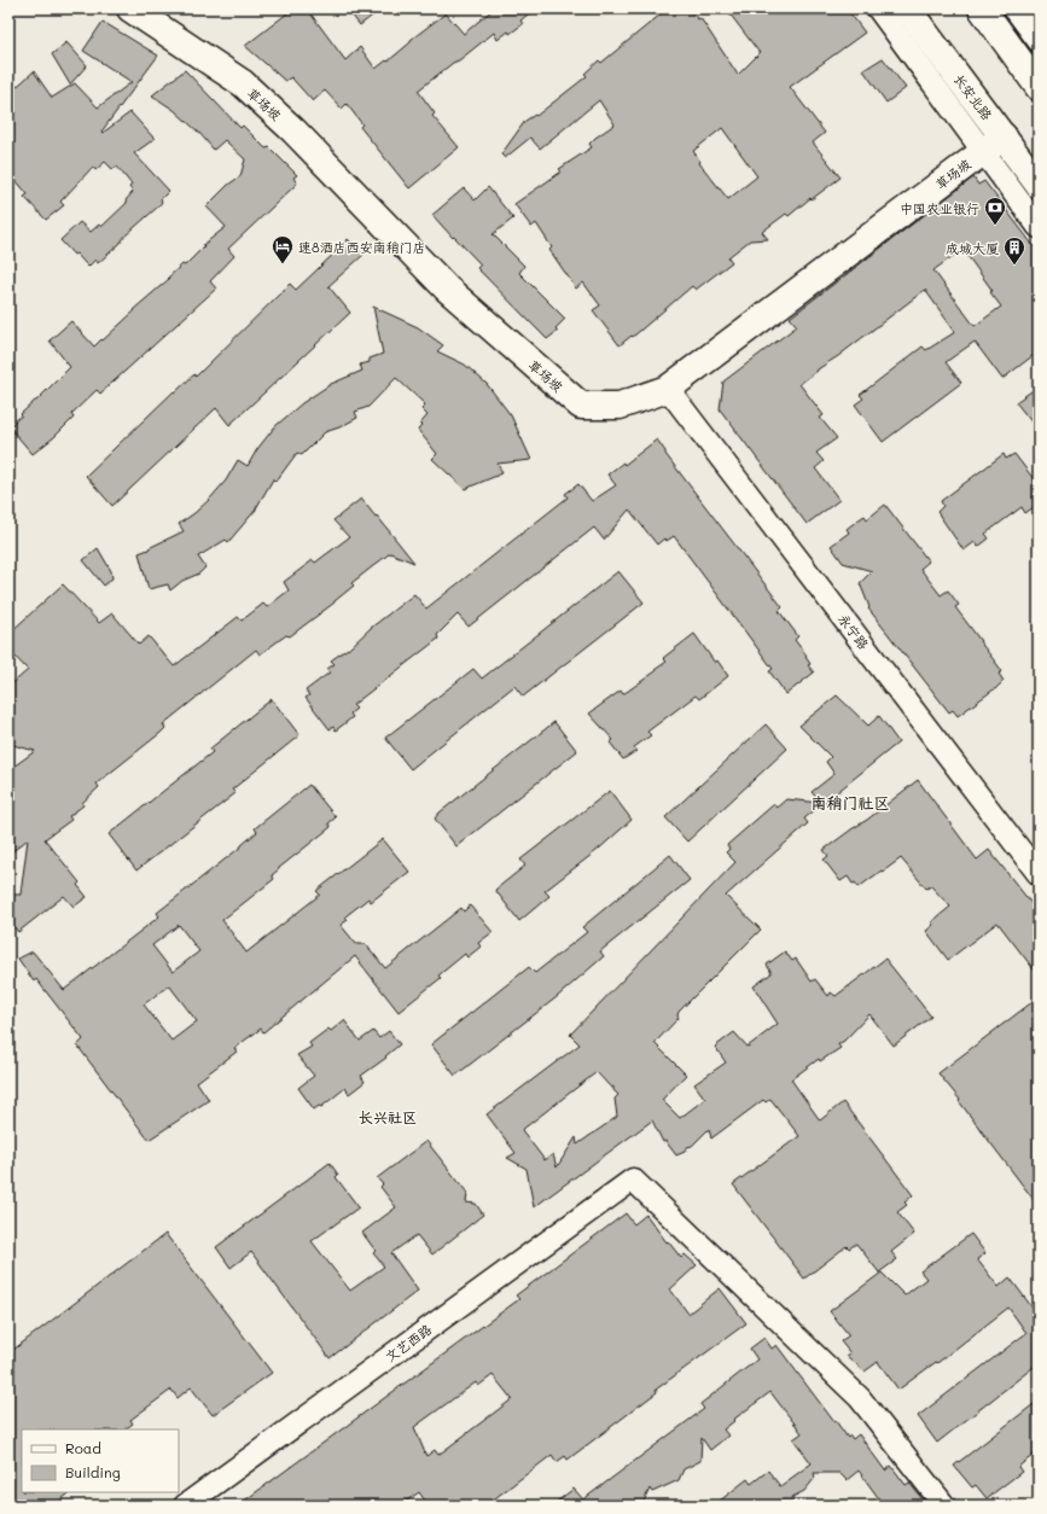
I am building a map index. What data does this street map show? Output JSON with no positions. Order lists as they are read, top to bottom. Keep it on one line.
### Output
{"streets":{"street":["长安北路","草场坡","永宁路","文艺西路"]},"crossings":[["长安北路","草场坡"],["草场坡","永宁路"]],"districts":["南稍门社区","长兴社区"],"places":{"bank":["中国农业银行"],"hotel":["速8酒店西安南稍门店"],"building":["成城大厦"]},"legend":["Road","Building"]}
